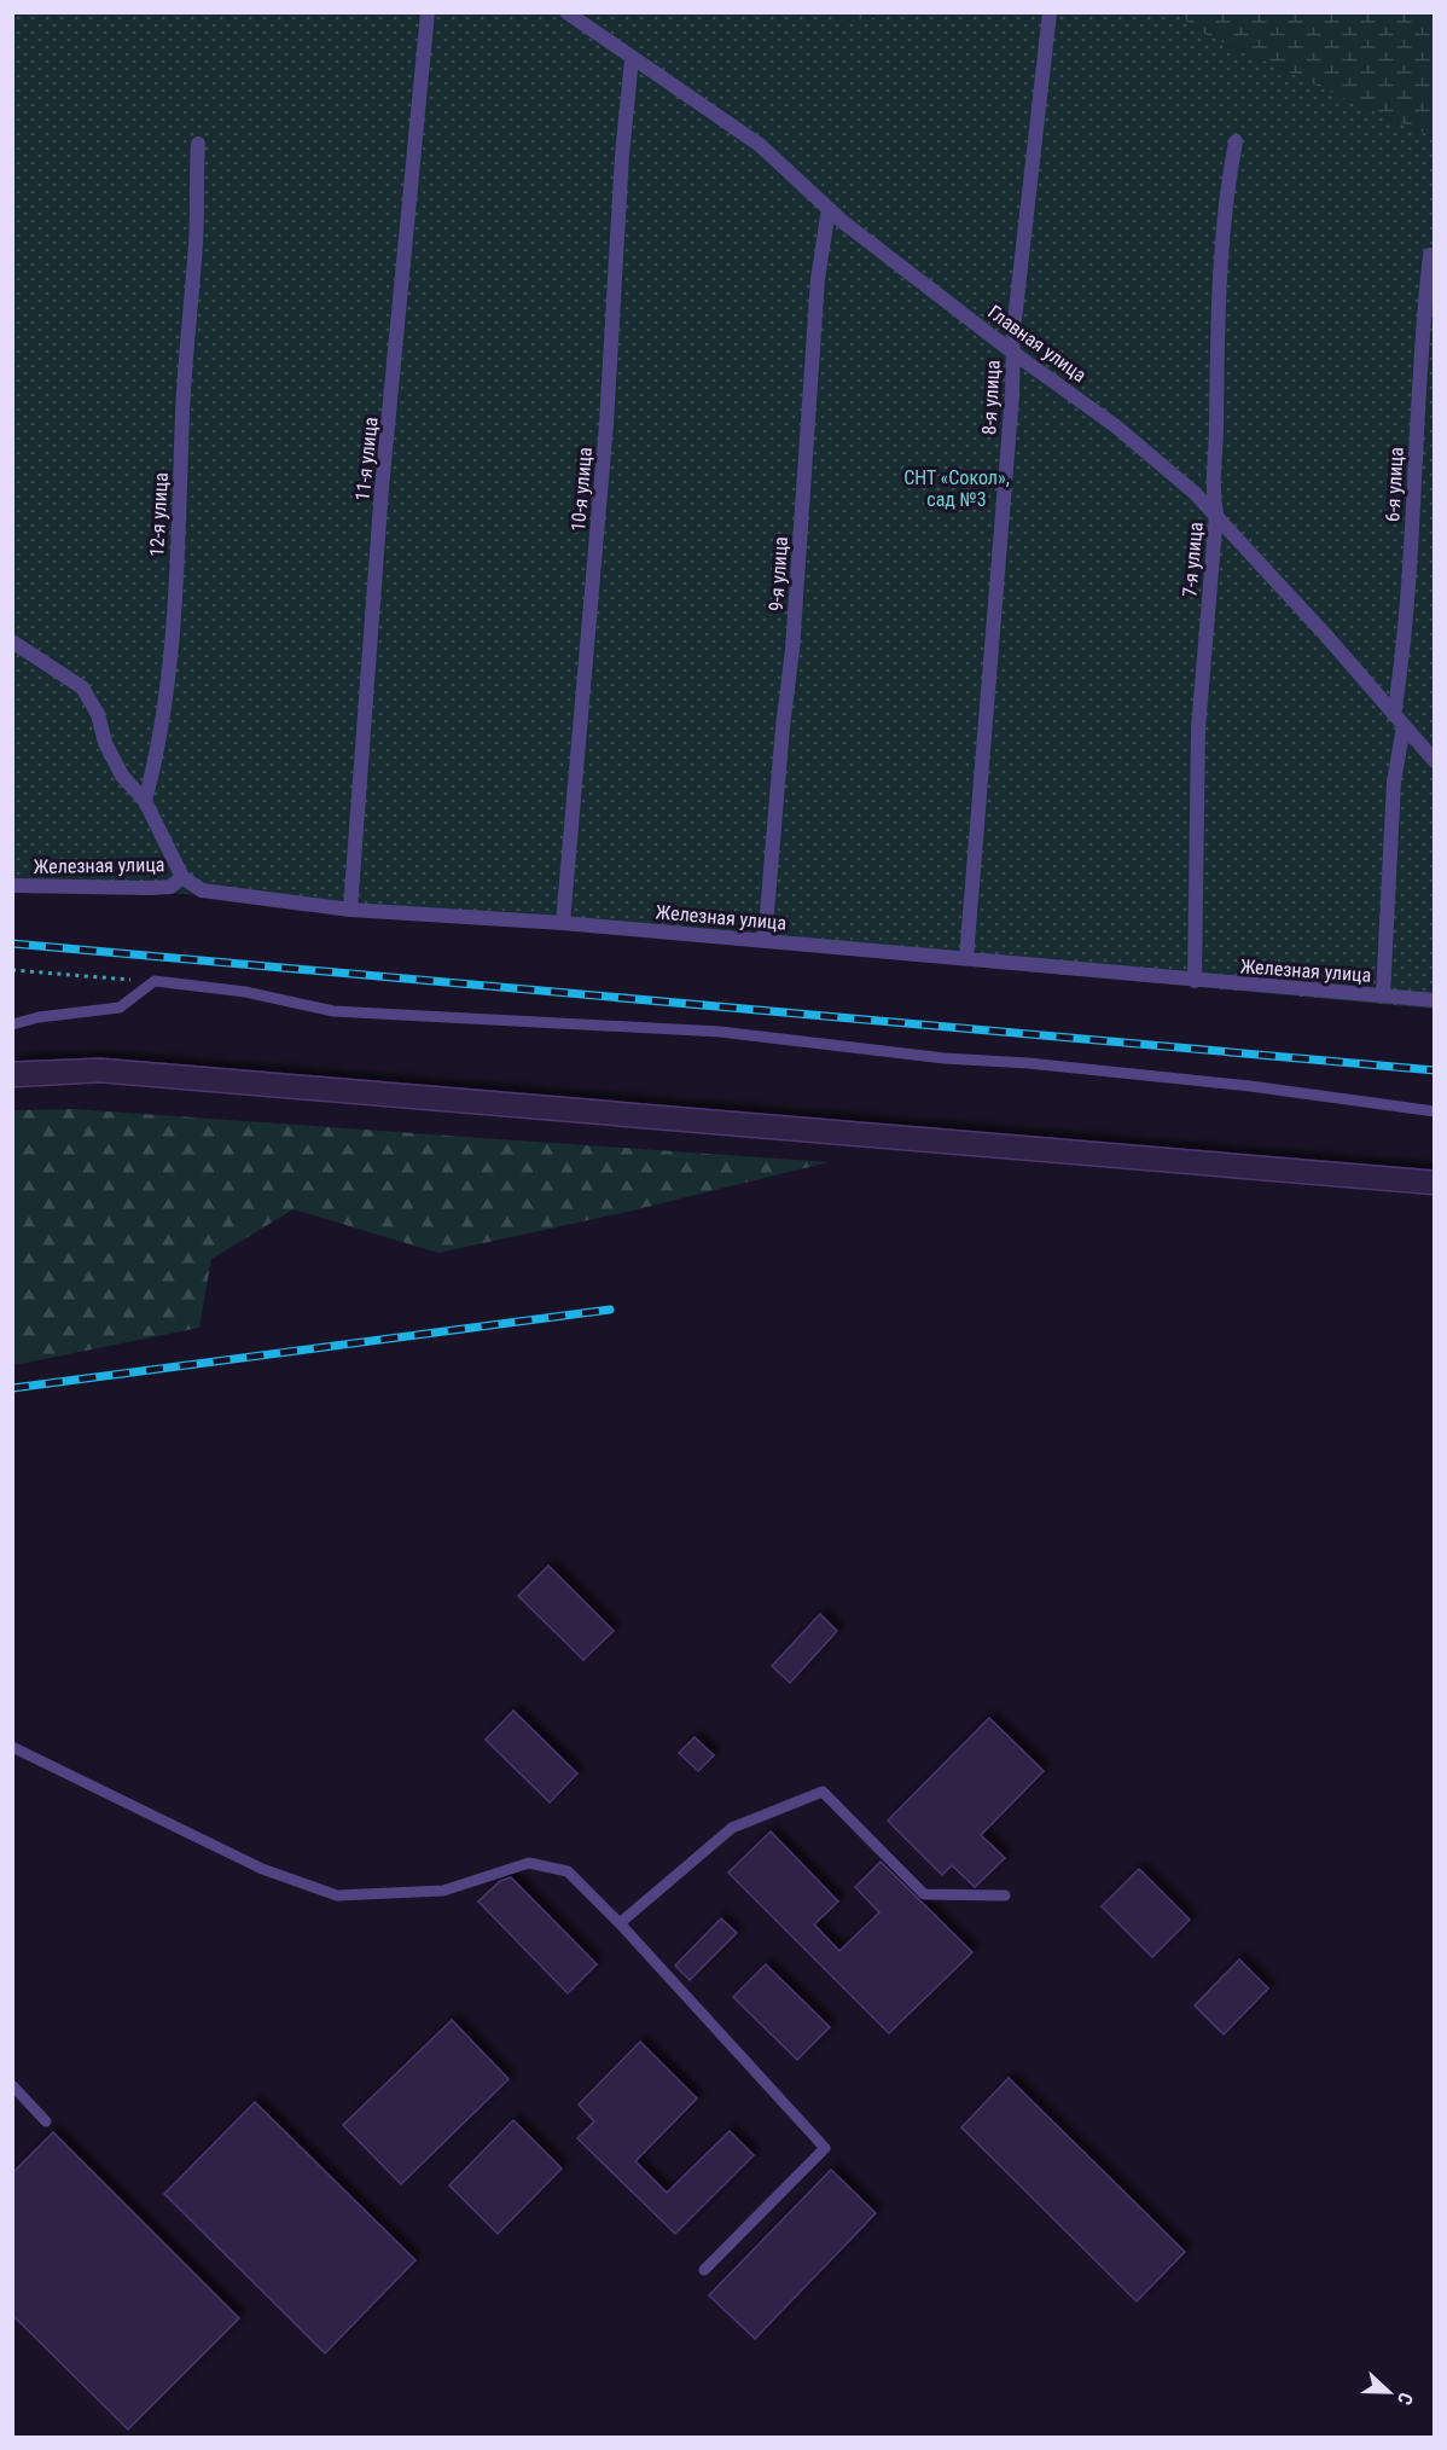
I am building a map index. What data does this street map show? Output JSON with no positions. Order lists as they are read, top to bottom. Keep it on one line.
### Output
{"streets":{"street":["Главная улица","8-я улица","11-я улица","6-я улица","10-я улица","12-я улица","7-я улица","9-я улица","Железная улица"]},"crossings":[["Главная улица","8-я улица"],["Главная улица","6-я улица"],["Главная улица","10-я улица"],["Главная улица","7-я улица"],["Главная улица","9-я улица"],["8-я улица","Железная улица"],["11-я улица","Железная улица"],["6-я улица","Железная улица"],["10-я улица","Железная улица"],["7-я улица","Железная улица"],["9-я улица","Железная улица"]],"parks":["СНТ «Сокол», сад №3"],"north":"right"}
